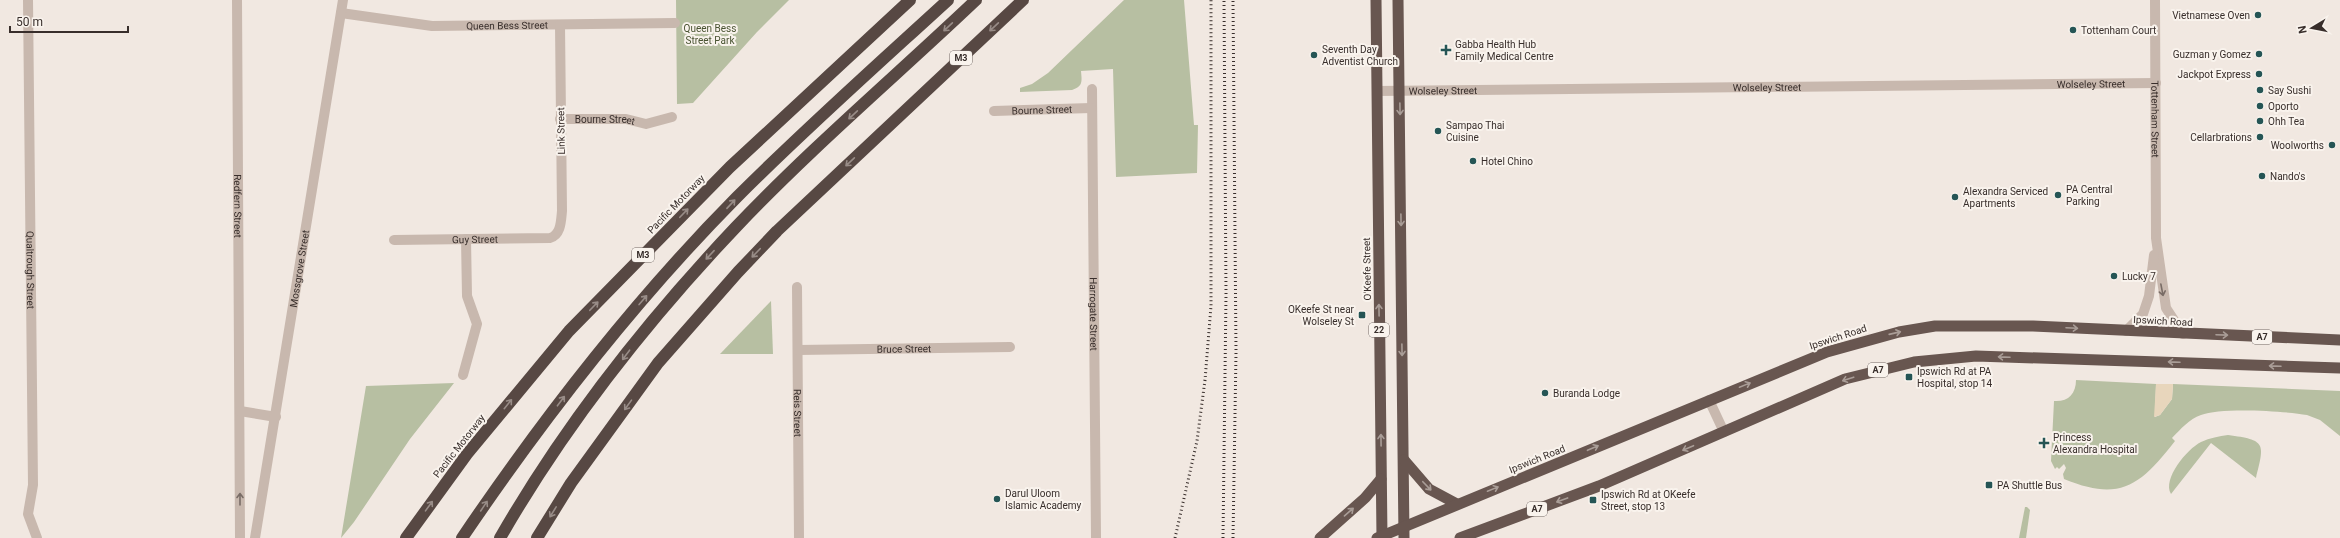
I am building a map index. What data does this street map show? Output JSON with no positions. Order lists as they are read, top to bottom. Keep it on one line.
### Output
{"streets":{"highway":["M3","Pacific Motorway","O'Keefe Street","Ipswich Road","22","A7"],"street":["Queen Bess Street","Wolseley Street","Bourne Street","Tottenham Street","Link Street","Redfern Street","Guy Street","Mossgrove Street","Qualtrough Street","Harrogate Street","Bruce Street","Reis Street"]},"crossings":[["Queen Bess Street","Link Street"],["Queen Bess Street","Mossgrove Street"],["Wolseley Street","Tottenham Street"],["Wolseley Street","O'Keefe Street"],["Wolseley Street","22"],["Bourne Street","Link Street"],["Bourne Street","Harrogate Street"],["Tottenham Street","Ipswich Road"],["Link Street","Guy Street"],["O'Keefe Street","Ipswich Road"],["Ipswich Road","22"],["Bruce Street","Reis Street"]],"parks":["Queen Bess Street Park"],"places":{"other":["Vietnamese Oven","Tottenham Court","Guzman y Gomez","Seventh Day Adventist Church","Jackpot Express","Say Sushi","Oporto","Ohh Tea","Sampao Thai Cuisine","Cellarbrations","Woolworths","Hotel Chino","Nando's","PA Central Parking","Alexandra Serviced Apartments","Lucky 7","Buranda Lodge","Darul Uloom Islamic Academy"],"health":["Gabba Health Hub Family Medical Centre","Princess Alexandra Hospital"],"transit":["OKeefe St near Wolseley St","Ipswich Rd at PA Hospital, stop 14","PA Shuttle Bus","Ipswich Rd at OKeefe Street, stop 13"]},"scale_bar":"50 m","north":"left"}
